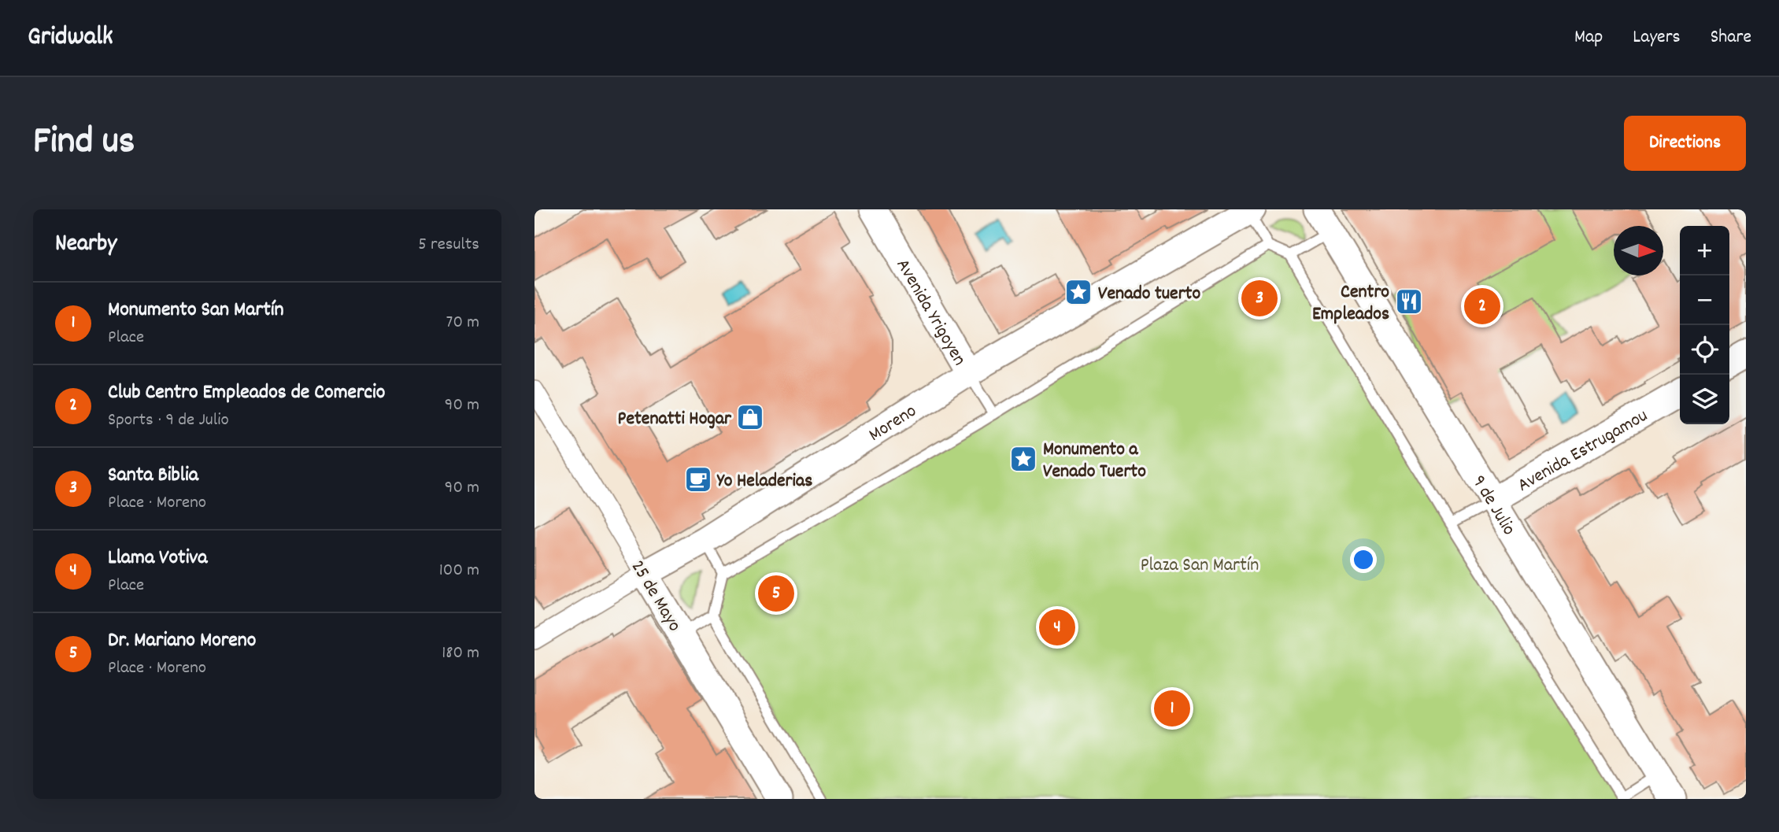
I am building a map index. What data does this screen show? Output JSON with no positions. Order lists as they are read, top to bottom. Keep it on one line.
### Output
{"streets":{"main road":["Avenida Yrigoyen","Moreno","Avenida Estrugamou","9 de Julio","25 de Mayo"]},"crossings":[["Avenida Yrigoyen","Moreno"],["Moreno","25 de Mayo"],["Avenida Estrugamou","9 de Julio"]],"parks":["Plaza San Martín"],"places":{"place":["Venado tuerto","Monumento a Venado Tuerto"],"restaurant":["Centro Empleados"],"shop":["Petenatti Hogar"],"cafe":["Yo Heladerias"]},"north":"right","page":{"header":"Gridwalk","nav":["Map","Layers","Share"],"title":"Find us","buttons":"Directions","heading":["Nearby","5 results"],"map_buttons":["+","−"],"pins":["3","2","5","4","1"],"list":[{"mark":"1","name":"Monumento San Martín","note":"Place","value":"70 m"},{"mark":"2","name":"Club Centro Empleados de Comercio","note":"Sports · 9 de Julio","value":"90 m"},{"mark":"3","name":"Santa Biblia","note":"Place · Moreno","value":"90 m"},{"mark":"4","name":"Llama Votiva","note":"Place","value":"100 m"},{"mark":"5","name":"Dr. Mariano Moreno","note":"Place · Moreno","value":"180 m"}]}}
